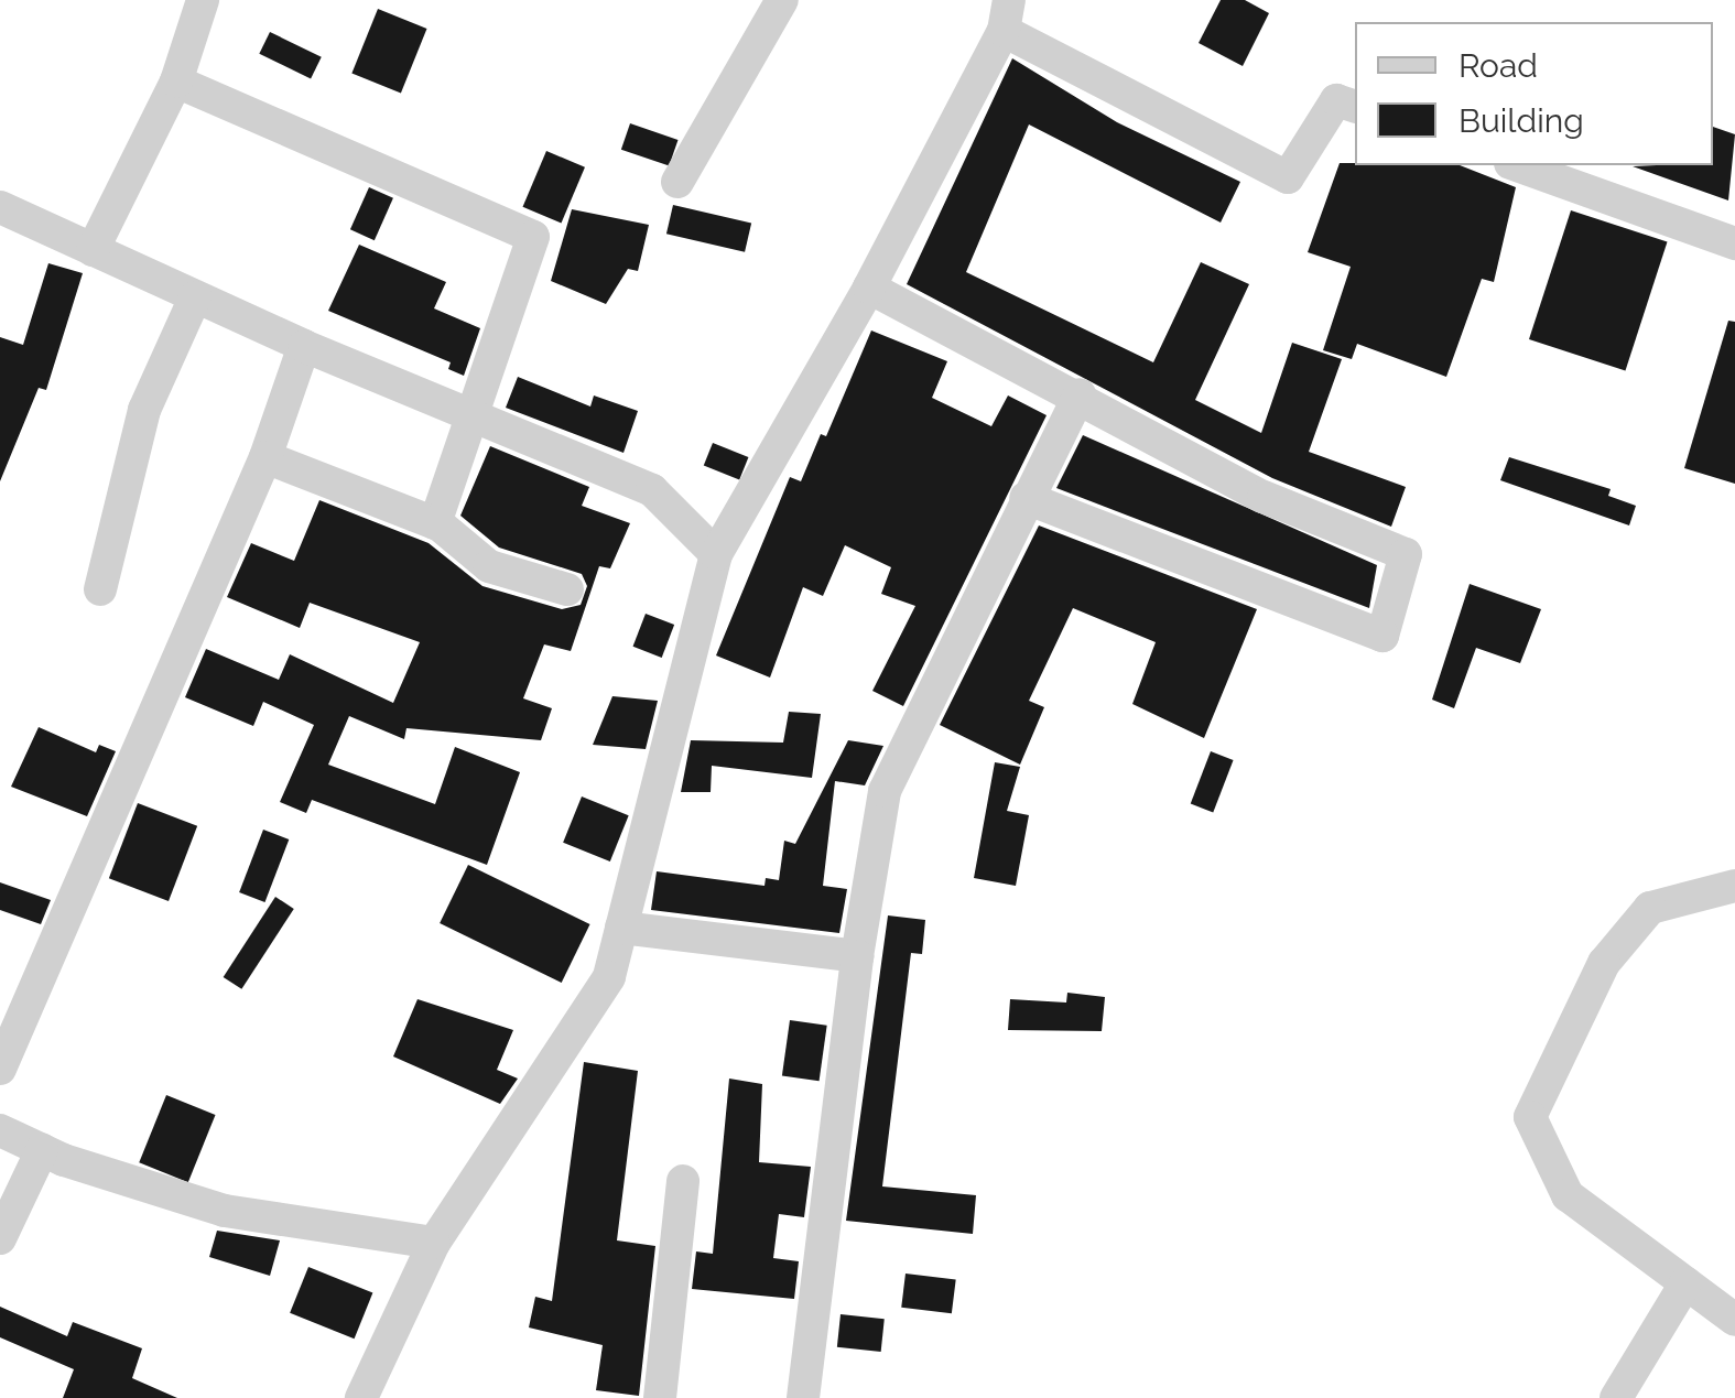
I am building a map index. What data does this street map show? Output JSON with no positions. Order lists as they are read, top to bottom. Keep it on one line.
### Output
{"legend":["Road","Building"]}
